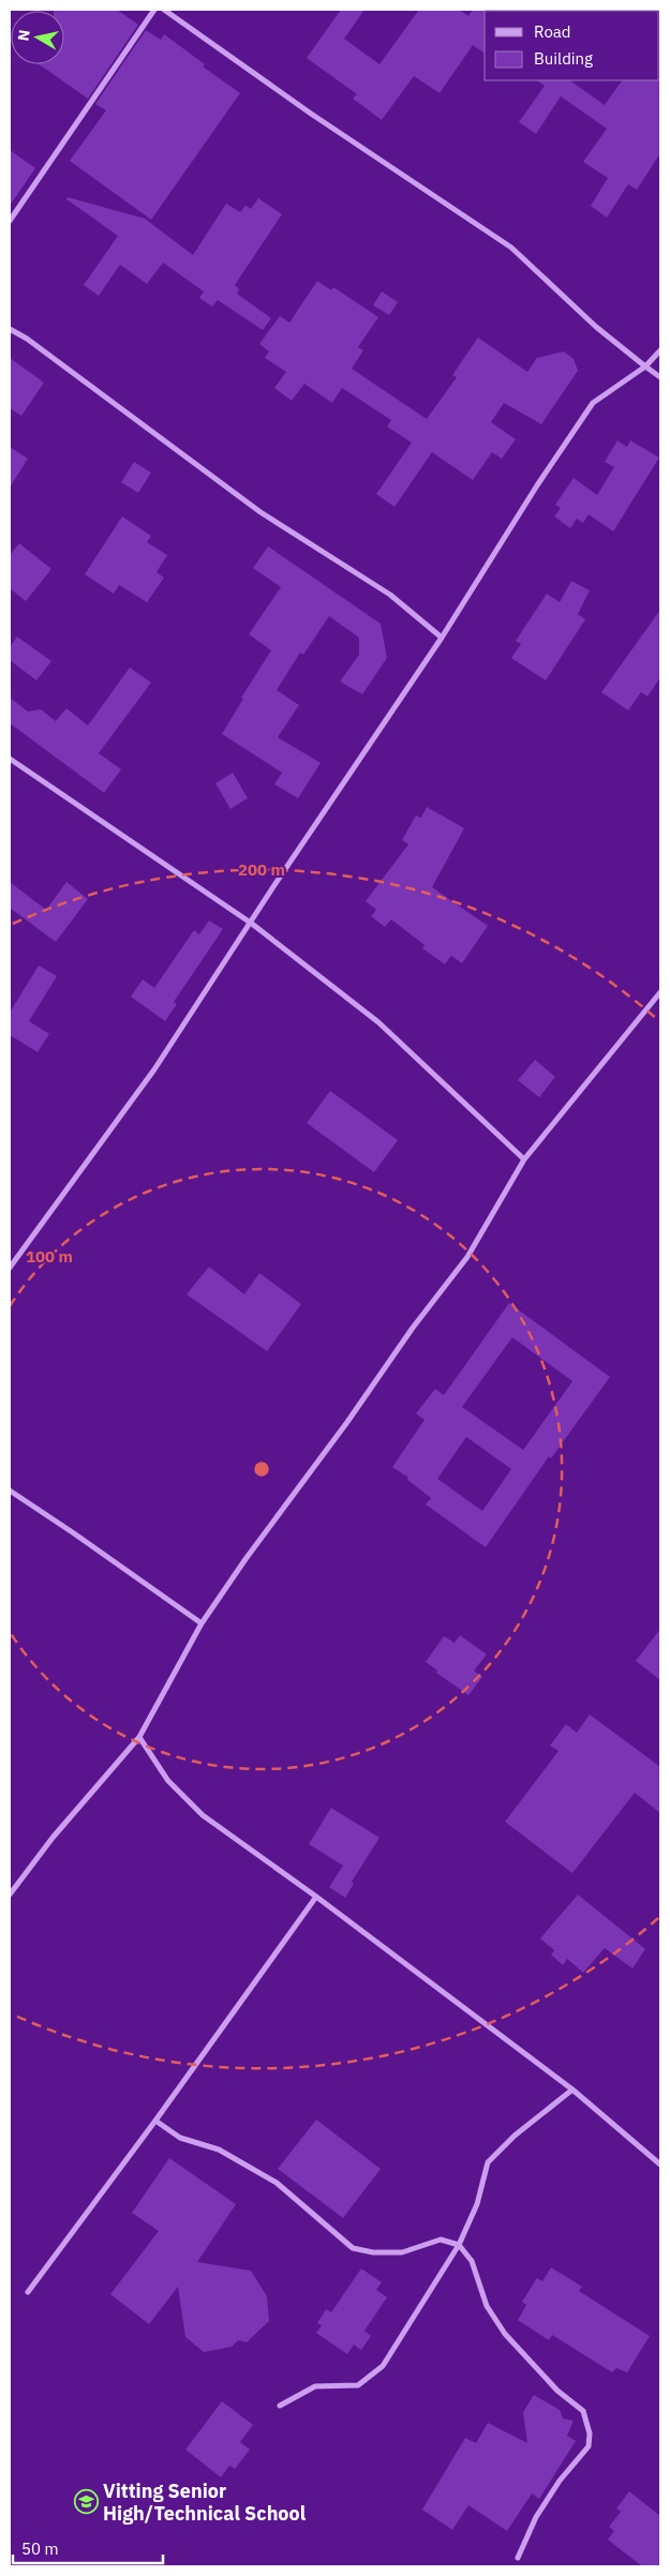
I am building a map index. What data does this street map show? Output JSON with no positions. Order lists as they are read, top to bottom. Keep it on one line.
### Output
{"places":{"school or university":["Vitting Senior High/Technical School"]},"legend":["Road","Building"],"scale_bar":"50 m","north":"left","rings":["200 m","100 m"]}
